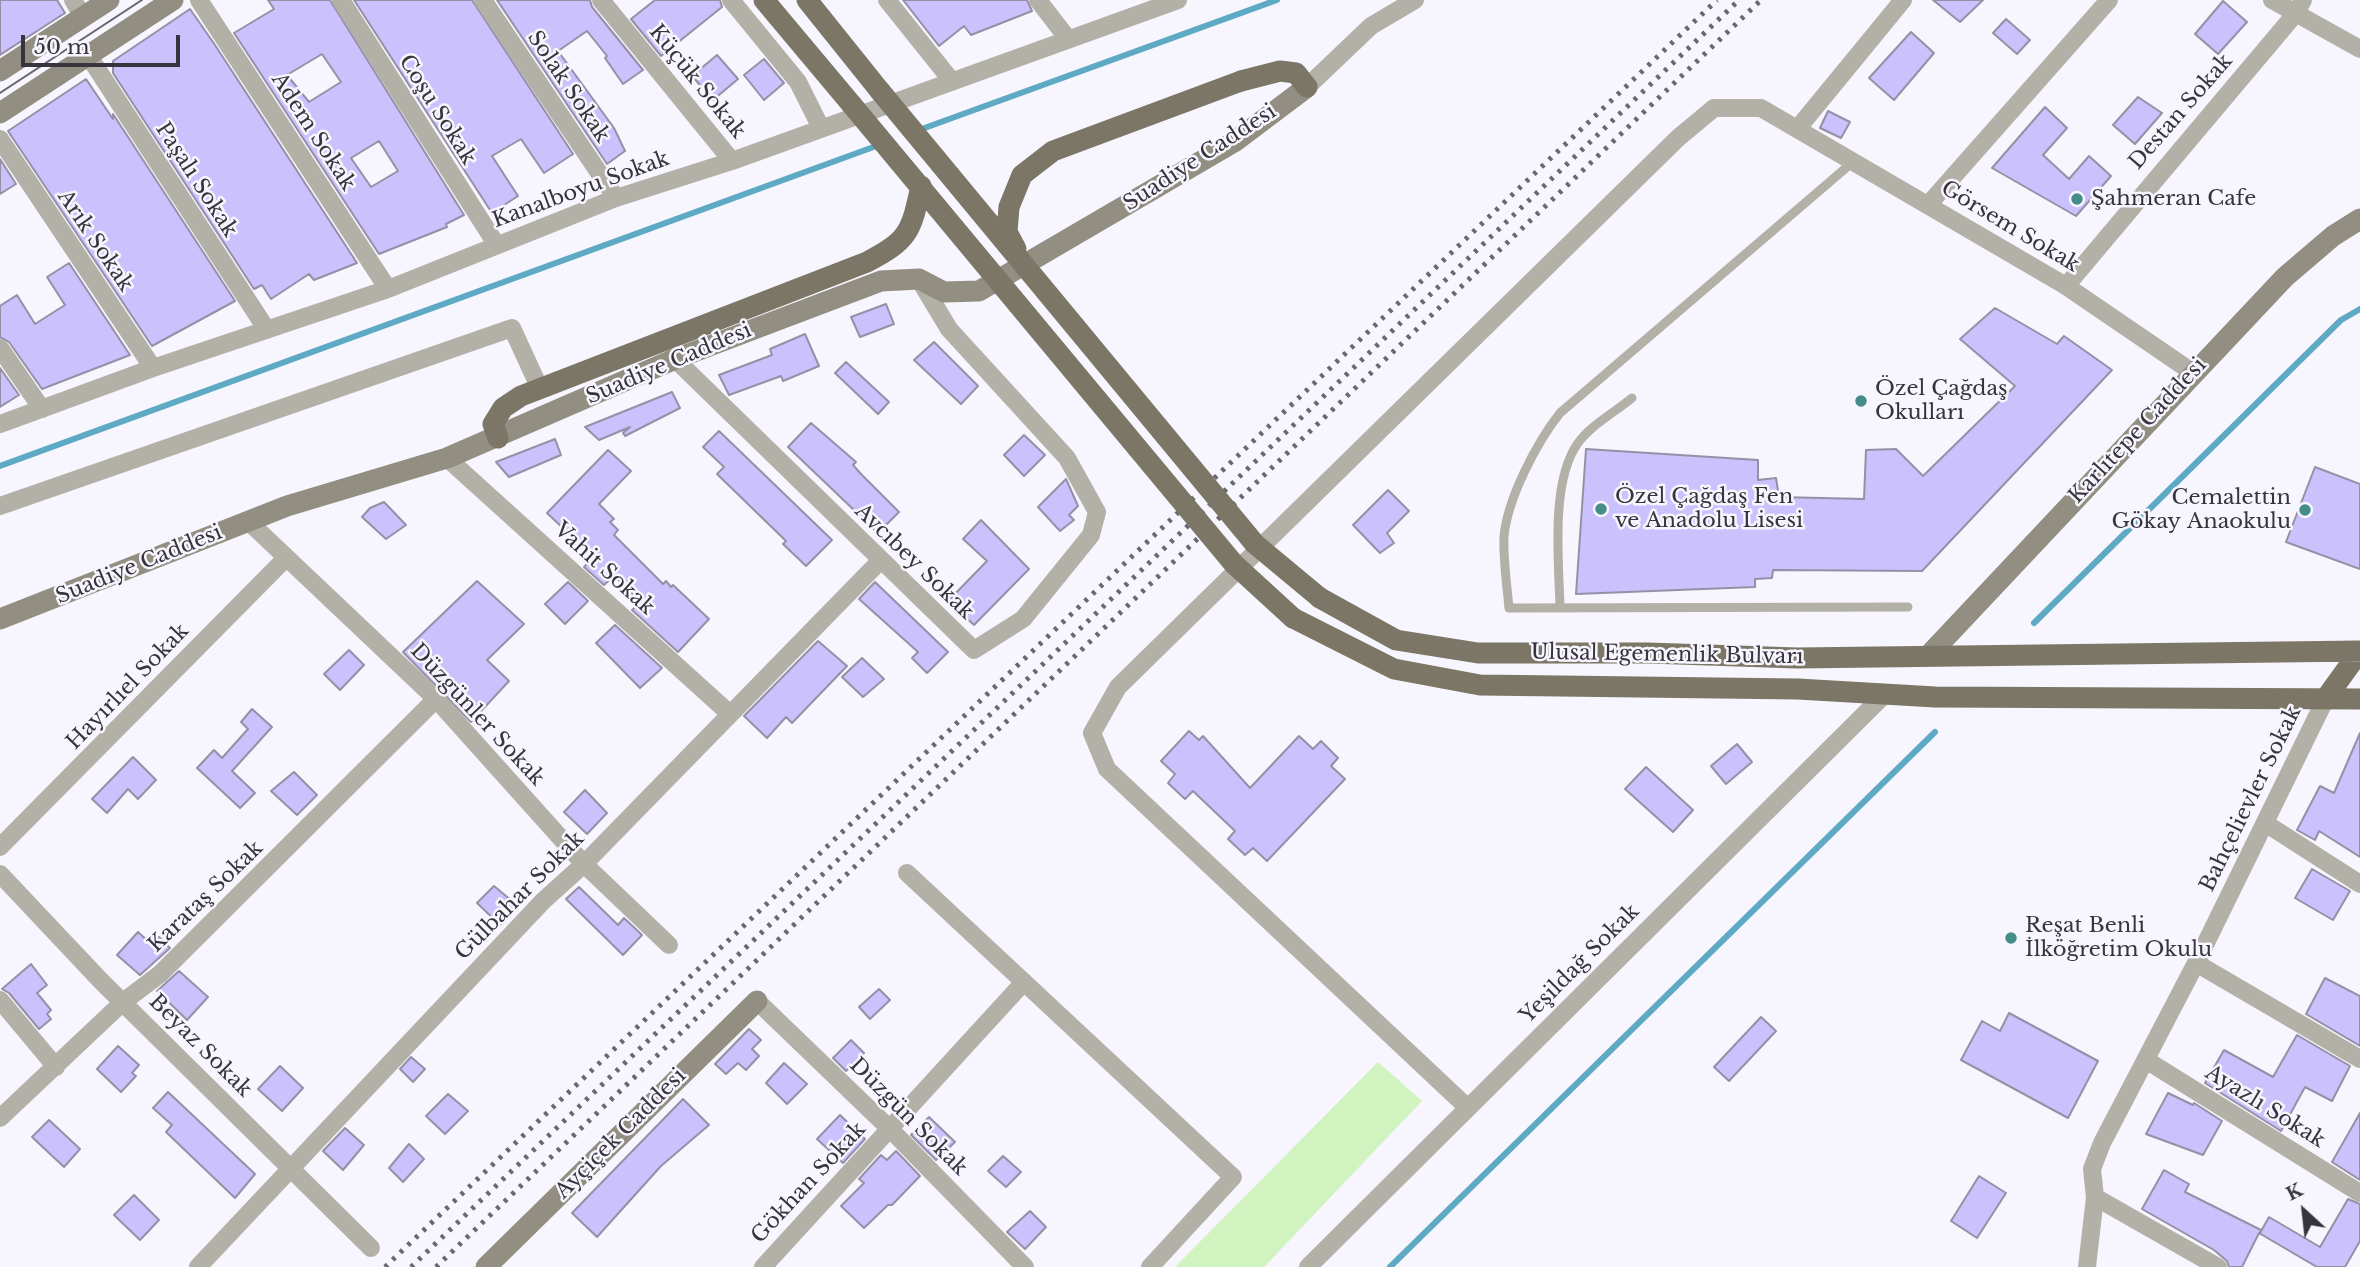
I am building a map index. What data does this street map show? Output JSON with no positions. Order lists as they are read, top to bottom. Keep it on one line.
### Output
{"streets":{"main road":["Suadiye Caddesi","Karlıtepe Caddesi","Ulusal Egemenlik Bulvarı","Ayçiçek Caddesi"],"street":["Küçük Sokak","Solak Sokak","Coşu Sokak","Destan Sokak","Adem Sokak","Paşalı Sokak","Kanalboyu Sokak","Görsem Sokak","Arık Sokak","Avcıbey Sokak","Vahit Sokak","Hayırlıel Sokak","Düzgünler Sokak","Bahçelievler Sokak","Gülbahar Sokak","Karataş Sokak","Yeşildağ Sokak","Beyaz Sokak","Ayazlı Sokak","Düzgün Sokak","Gökhan Sokak"]},"crossings":[["Küçük Sokak","Kanalboyu Sokak"],["Solak Sokak","Kanalboyu Sokak"],["Coşu Sokak","Kanalboyu Sokak"],["Destan Sokak","Görsem Sokak"],["Adem Sokak","Kanalboyu Sokak"],["Suadiye Caddesi","Avcıbey Sokak"],["Suadiye Caddesi","Vahit Sokak"],["Suadiye Caddesi","Düzgünler Sokak"],["Paşalı Sokak","Kanalboyu Sokak"],["Kanalboyu Sokak","Arık Sokak"],["Görsem Sokak","Karlıtepe Caddesi"],["Görsem Sokak","Yeşildağ Sokak"],["Karlıtepe Caddesi","Ulusal Egemenlik Bulvarı"],["Avcıbey Sokak","Gülbahar Sokak"],["Vahit Sokak","Gülbahar Sokak"],["Ulusal Egemenlik Bulvarı","Bahçelievler Sokak"],["Ulusal Egemenlik Bulvarı","Yeşildağ Sokak"],["Hayırlıel Sokak","Düzgünler Sokak"],["Düzgünler Sokak","Gülbahar Sokak"],["Düzgünler Sokak","Karataş Sokak"],["Bahçelievler Sokak","Ayazlı Sokak"],["Gülbahar Sokak","Beyaz Sokak"],["Karataş Sokak","Beyaz Sokak"],["Düzgün Sokak","Ayçiçek Caddesi"],["Düzgün Sokak","Gökhan Sokak"]],"places":["Şahmeran Cafe","Özel Çağdaş Okulları","Özel Çağdaş Fen ve Anadolu Lisesi","Cemalettin Gökay Anaokulu","Reşat Benli İlköğretim Okulu"],"scale_bar":"50 m","north":"top left"}
